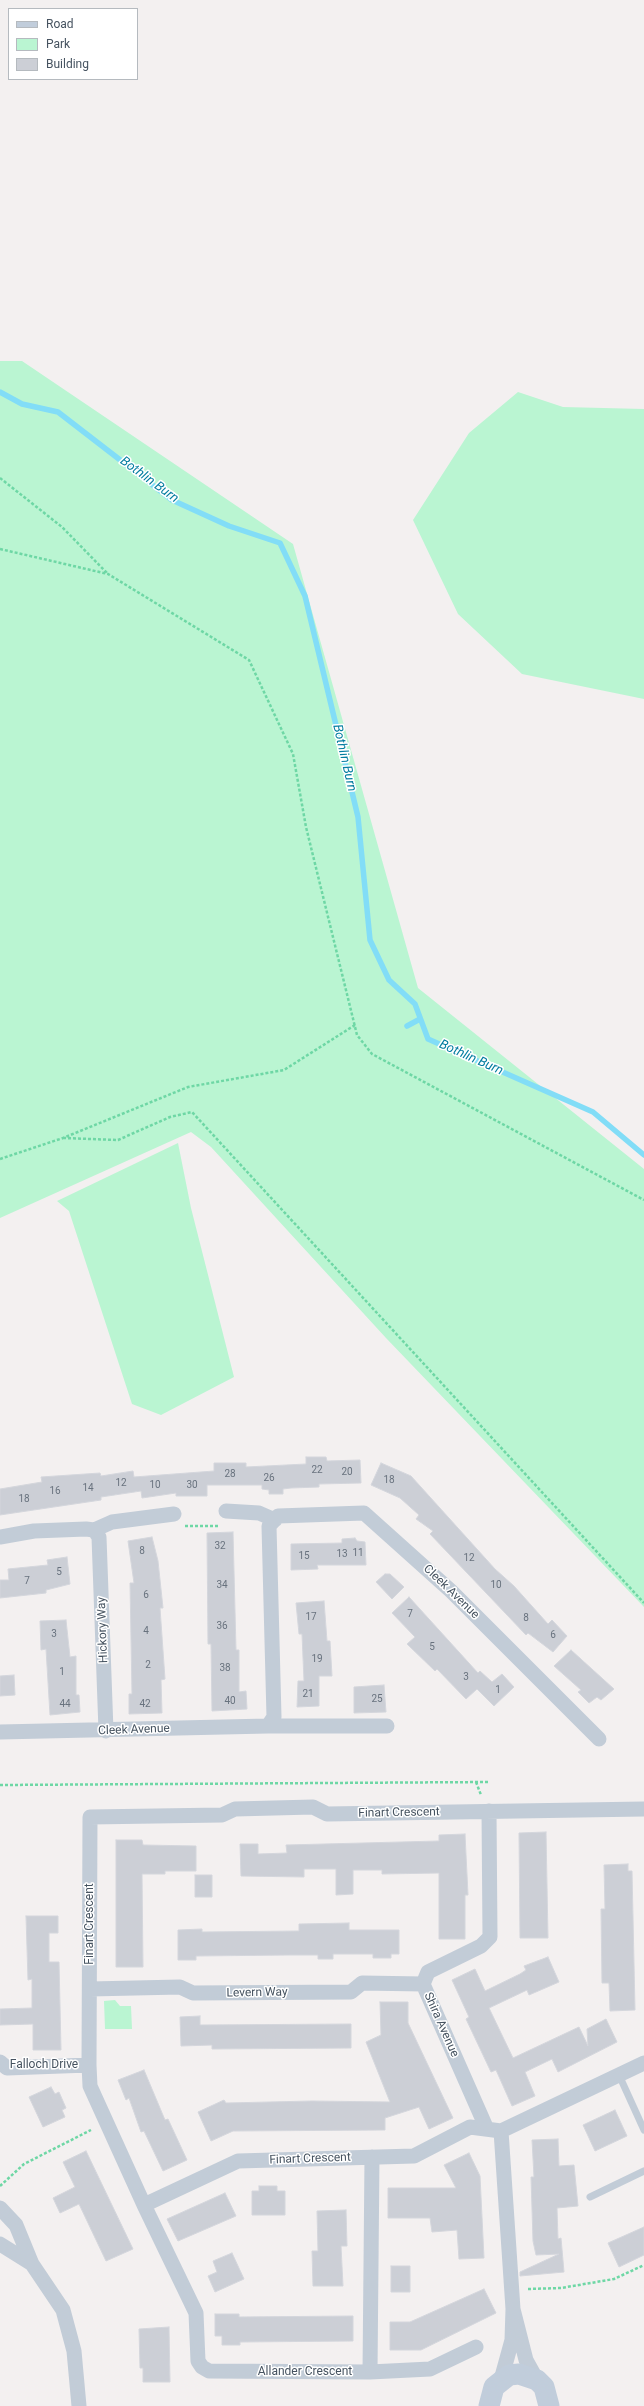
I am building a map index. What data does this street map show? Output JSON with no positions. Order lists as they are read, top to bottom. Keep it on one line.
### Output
{"streets":{"street":["Cleek Avenue","Hickory Way","Finart Crescent","Levern Way","Shira Avenue","Falloch Drive","Allander Crescent"]},"crossings":[["Cleek Avenue","Hickory Way"],["Finart Crescent","Levern Way"],["Finart Crescent","Shira Avenue"],["Finart Crescent","Falloch Drive"],["Finart Crescent","Allander Crescent"],["Levern Way","Shira Avenue"]],"water":["Bothlin Burn"],"house_numbers":["22","20","28","26","18","12","10","30","14","16","18","32","8","11","13","15","12","5","7","34","10","6","7","17","8","36","4","3","6","5","19","2","38","1","3","1","21","25","40","44","42"],"legend":["Road","Park","Building"]}
